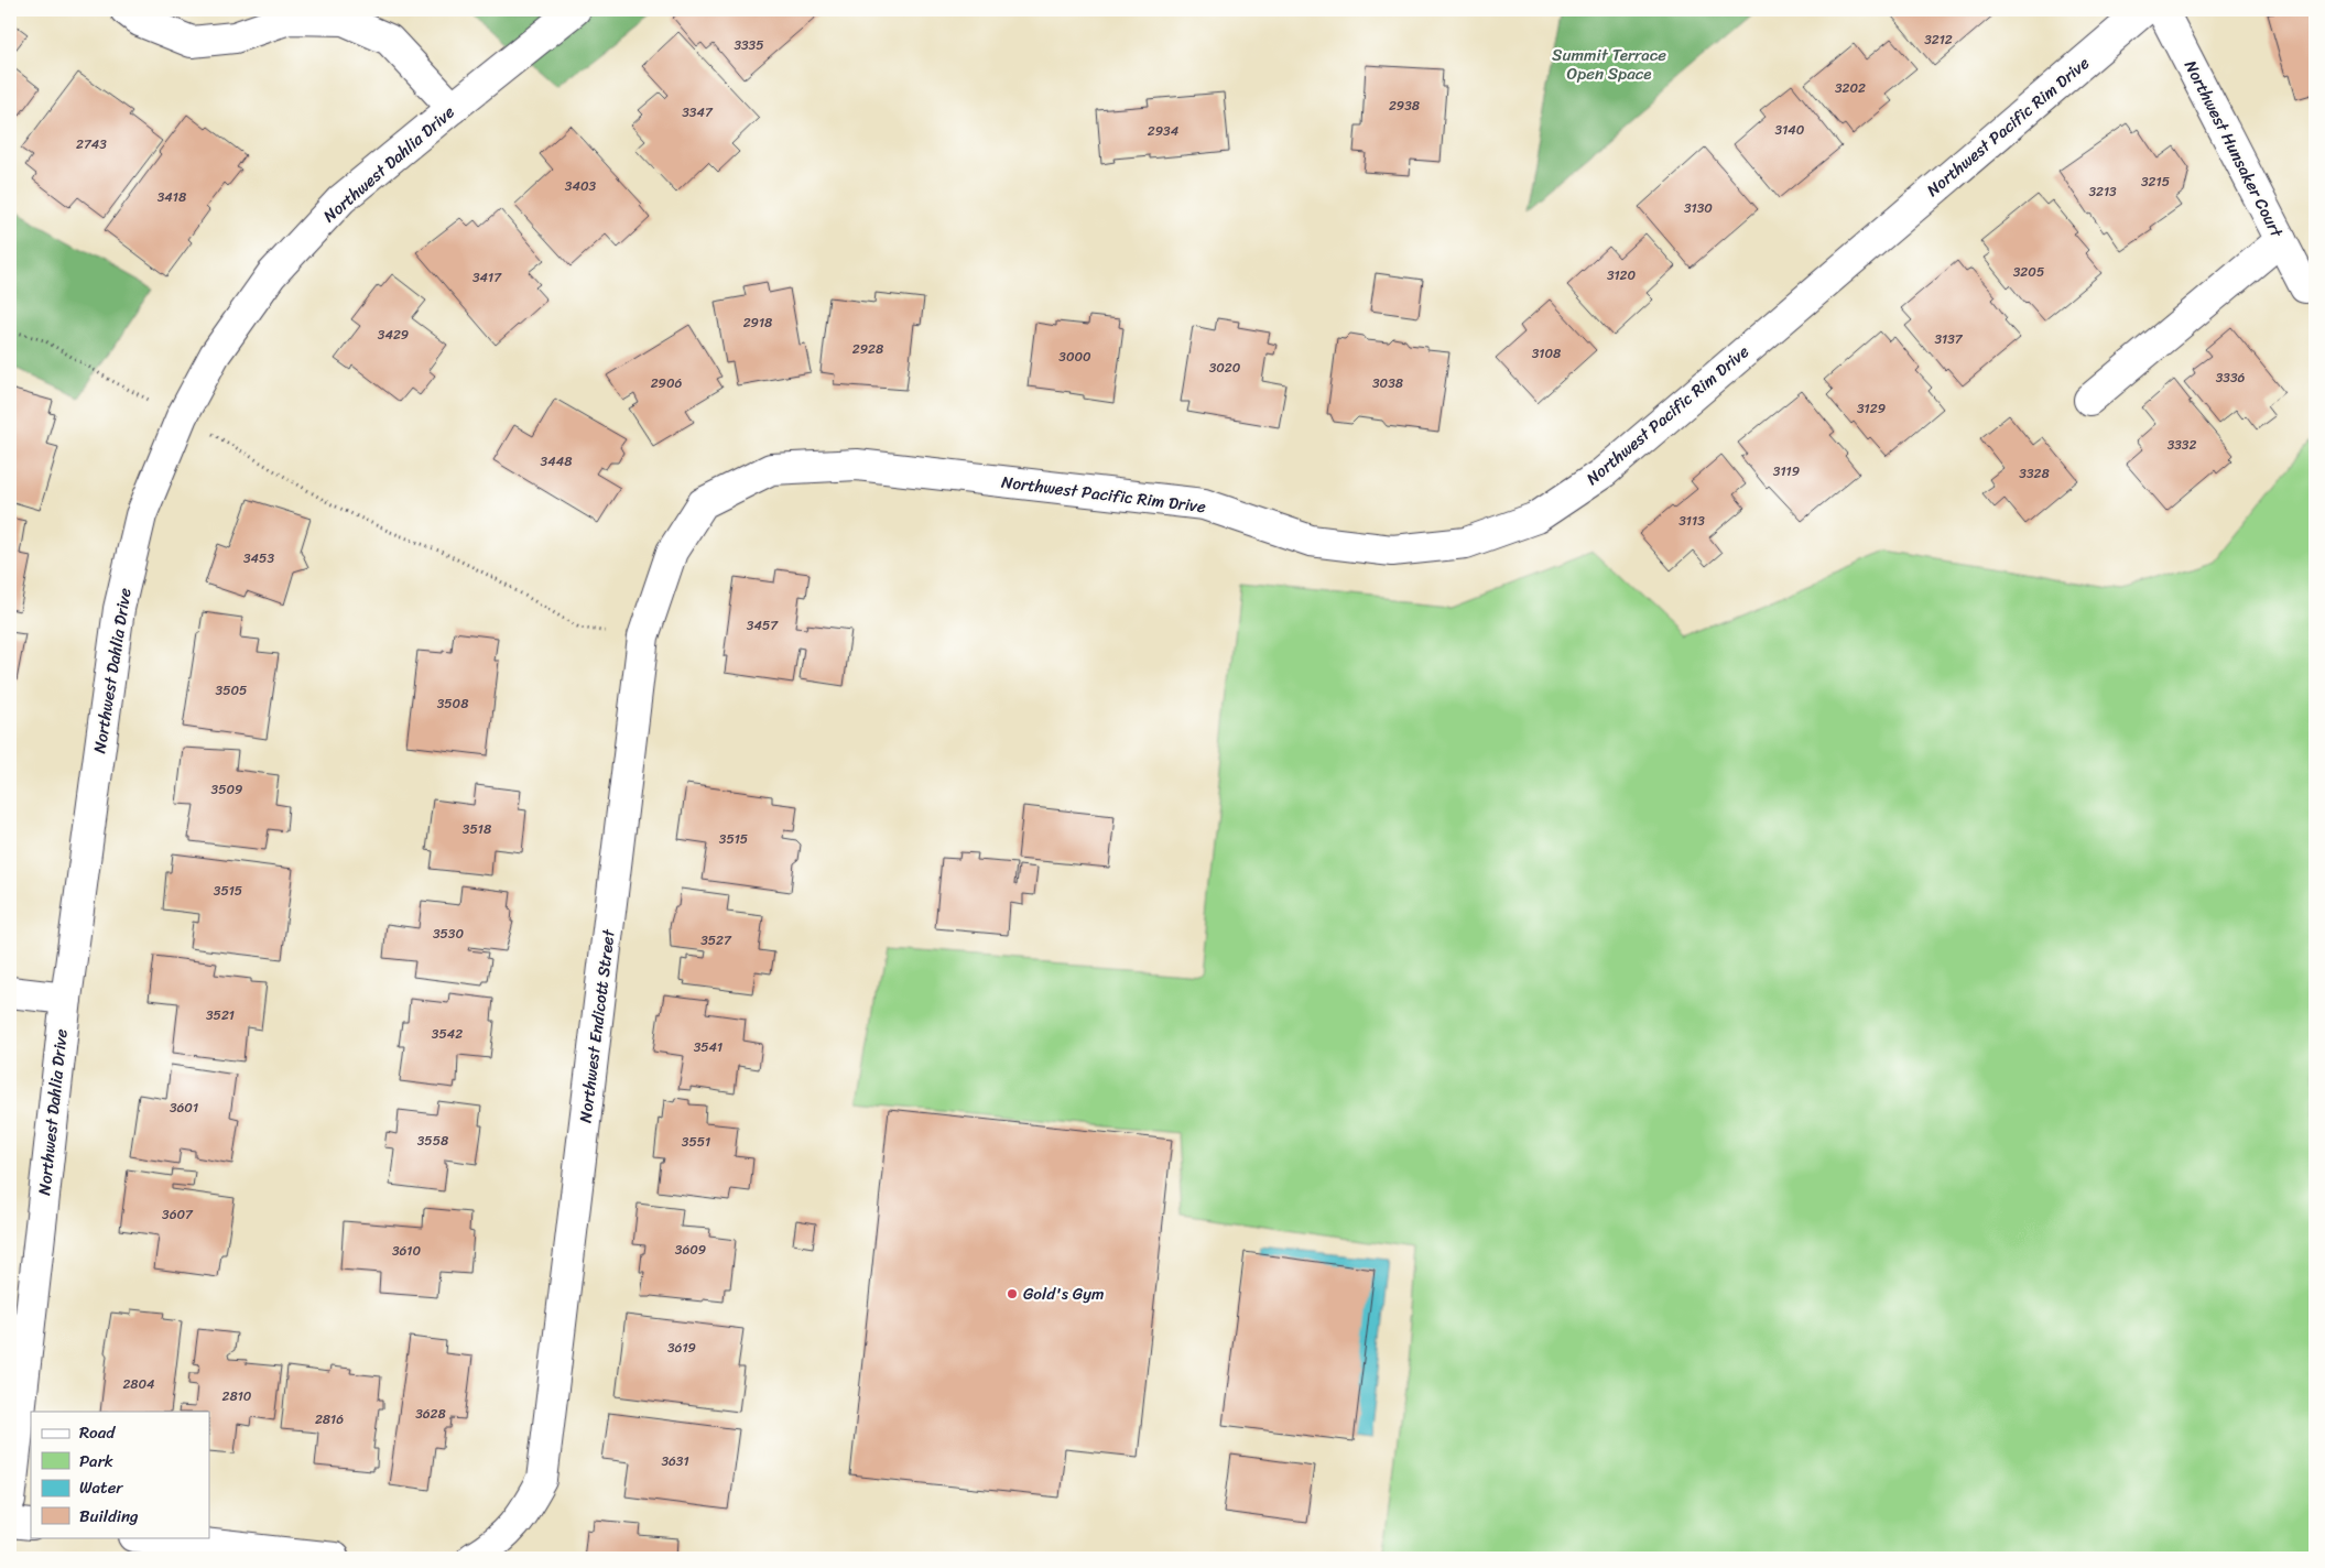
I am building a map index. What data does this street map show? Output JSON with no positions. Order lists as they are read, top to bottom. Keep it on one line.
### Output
{"streets":{"street":["Northwest Pacific Rim Drive","Northwest Hunsaker Court","Northwest Dahlia Drive","Northwest Endicott Street"]},"crossings":[["Northwest Pacific Rim Drive","Northwest Endicott Street"]],"parks":["Summit Terrace Open Space"],"places":["Gold's Gym"],"house_numbers":["3212","3335","3202","2938","3347","3140","2934","2743","3215","3403","3213","3418","3130","3205","3120","3417","2918","3429","3137","2928","3108","3000","3020","3336","2906","3038","3129","3332","3448","3119","3328","3113","3453","3457","3505","3508","3509","3518","3515","3515","3530","3527","3521","3542","3541","3601","3558","3551","3607","3609","3610","3619","2804","2810","3628","2816","3631"],"legend":["Road","Park","Water","Building"]}
